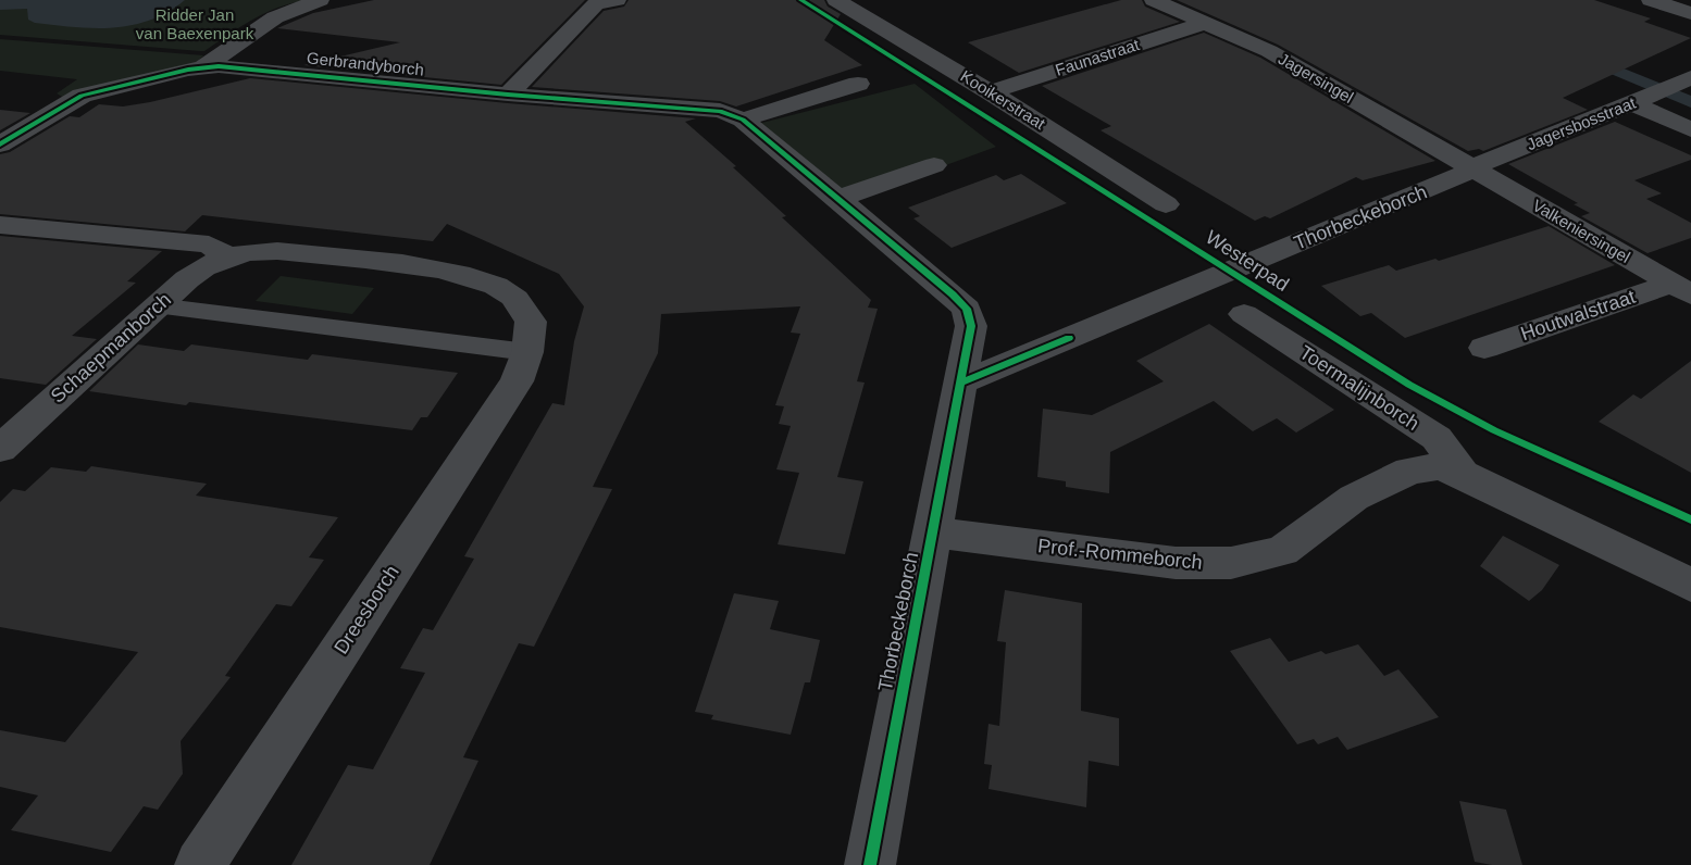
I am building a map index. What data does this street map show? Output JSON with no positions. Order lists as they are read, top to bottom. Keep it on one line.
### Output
{"streets":{"street":["Faunastraat","Gerbrandyborch","Jagersingel","Kooikerstraat","Jagersbosstraat","Thorbeckeborch","Valkeniersingel","Houtwalstraat","Schaepmanborch","Toermalijnborch","Prof.-Rommeborch","Dreesborch"],"cycle path":["Westerpad"]},"crossings":[["Faunastraat","Jagersingel"],["Faunastraat","Kooikerstraat"],["Gerbrandyborch","Thorbeckeborch"],["Jagersingel","Jagersbosstraat"],["Jagersingel","Thorbeckeborch"],["Jagersingel","Valkeniersingel"],["Jagersbosstraat","Thorbeckeborch"],["Jagersbosstraat","Valkeniersingel"],["Thorbeckeborch","Valkeniersingel"],["Thorbeckeborch","Prof.-Rommeborch"],["Valkeniersingel","Houtwalstraat"],["Schaepmanborch","Dreesborch"],["Toermalijnborch","Prof.-Rommeborch"]],"parks":["Ridder Jan van Baexenpark"]}
